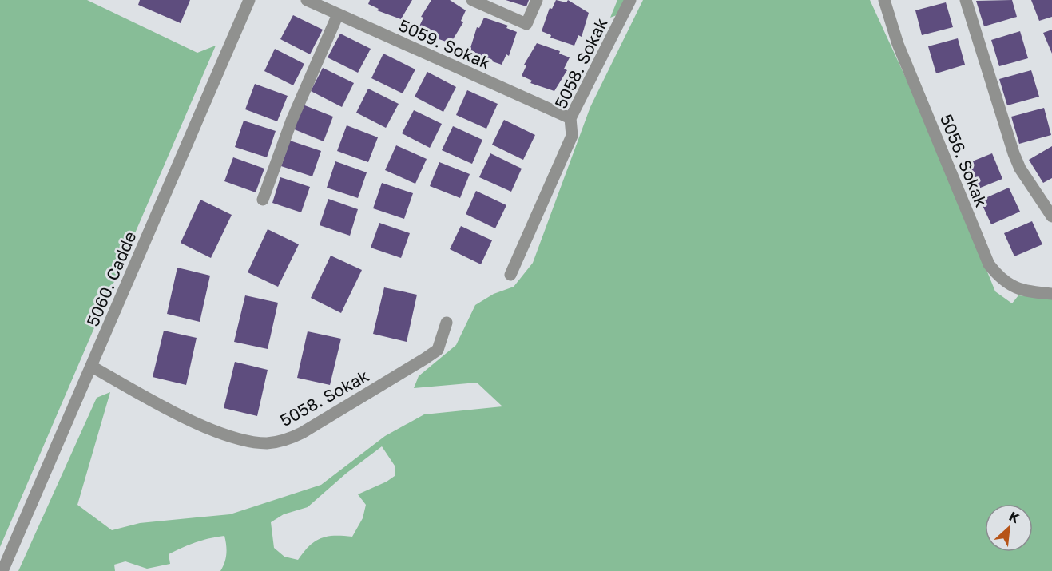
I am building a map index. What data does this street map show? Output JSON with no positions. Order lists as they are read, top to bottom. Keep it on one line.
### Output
{"streets":{"street":["5059. Sokak","5058. Sokak","5056. Sokak","5060. Cadde"]},"crossings":[["5059. Sokak","5058. Sokak"],["5058. Sokak","5060. Cadde"]],"north":"top right"}
